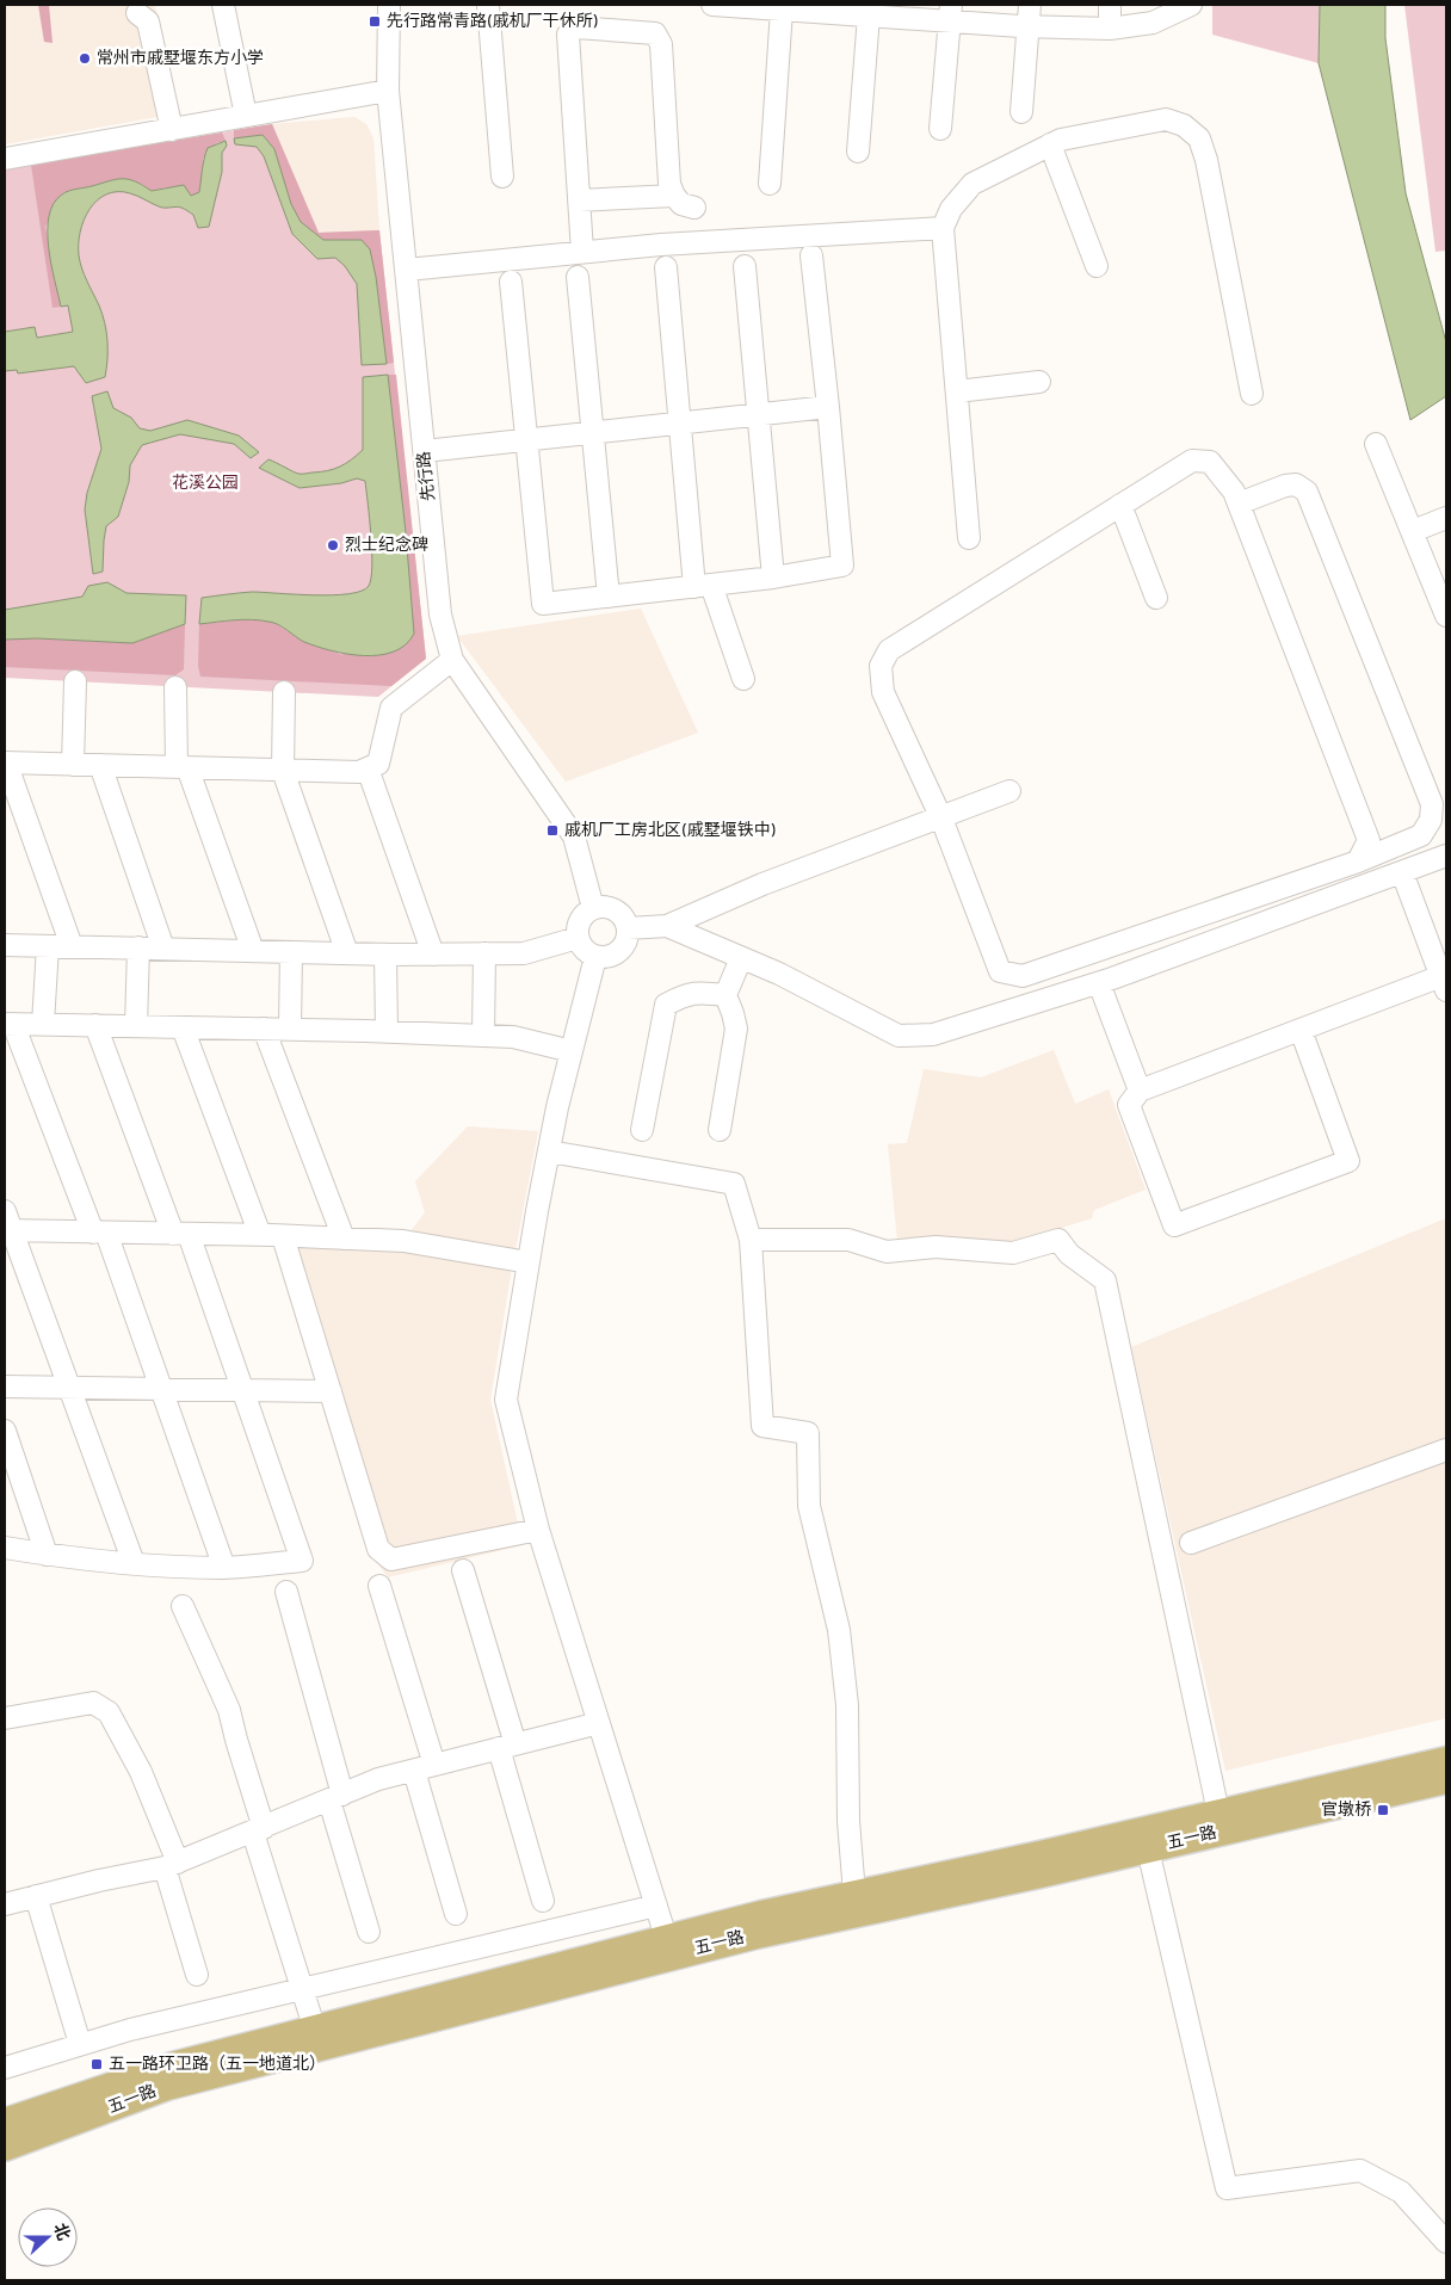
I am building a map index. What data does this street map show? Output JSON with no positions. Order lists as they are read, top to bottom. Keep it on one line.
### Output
{"streets":{"main road":["五一路"],"street":["先行路"]},"parks":["花溪公园"],"places":{"transit":["先行路常青路(戚机厂干休所)","戚机厂工房北区(戚墅堰铁中)","官墩桥","五一路环卫路（五一地道北）"],"other":["常州市戚墅堰东方小学","烈士纪念碑"]},"north":"right"}
